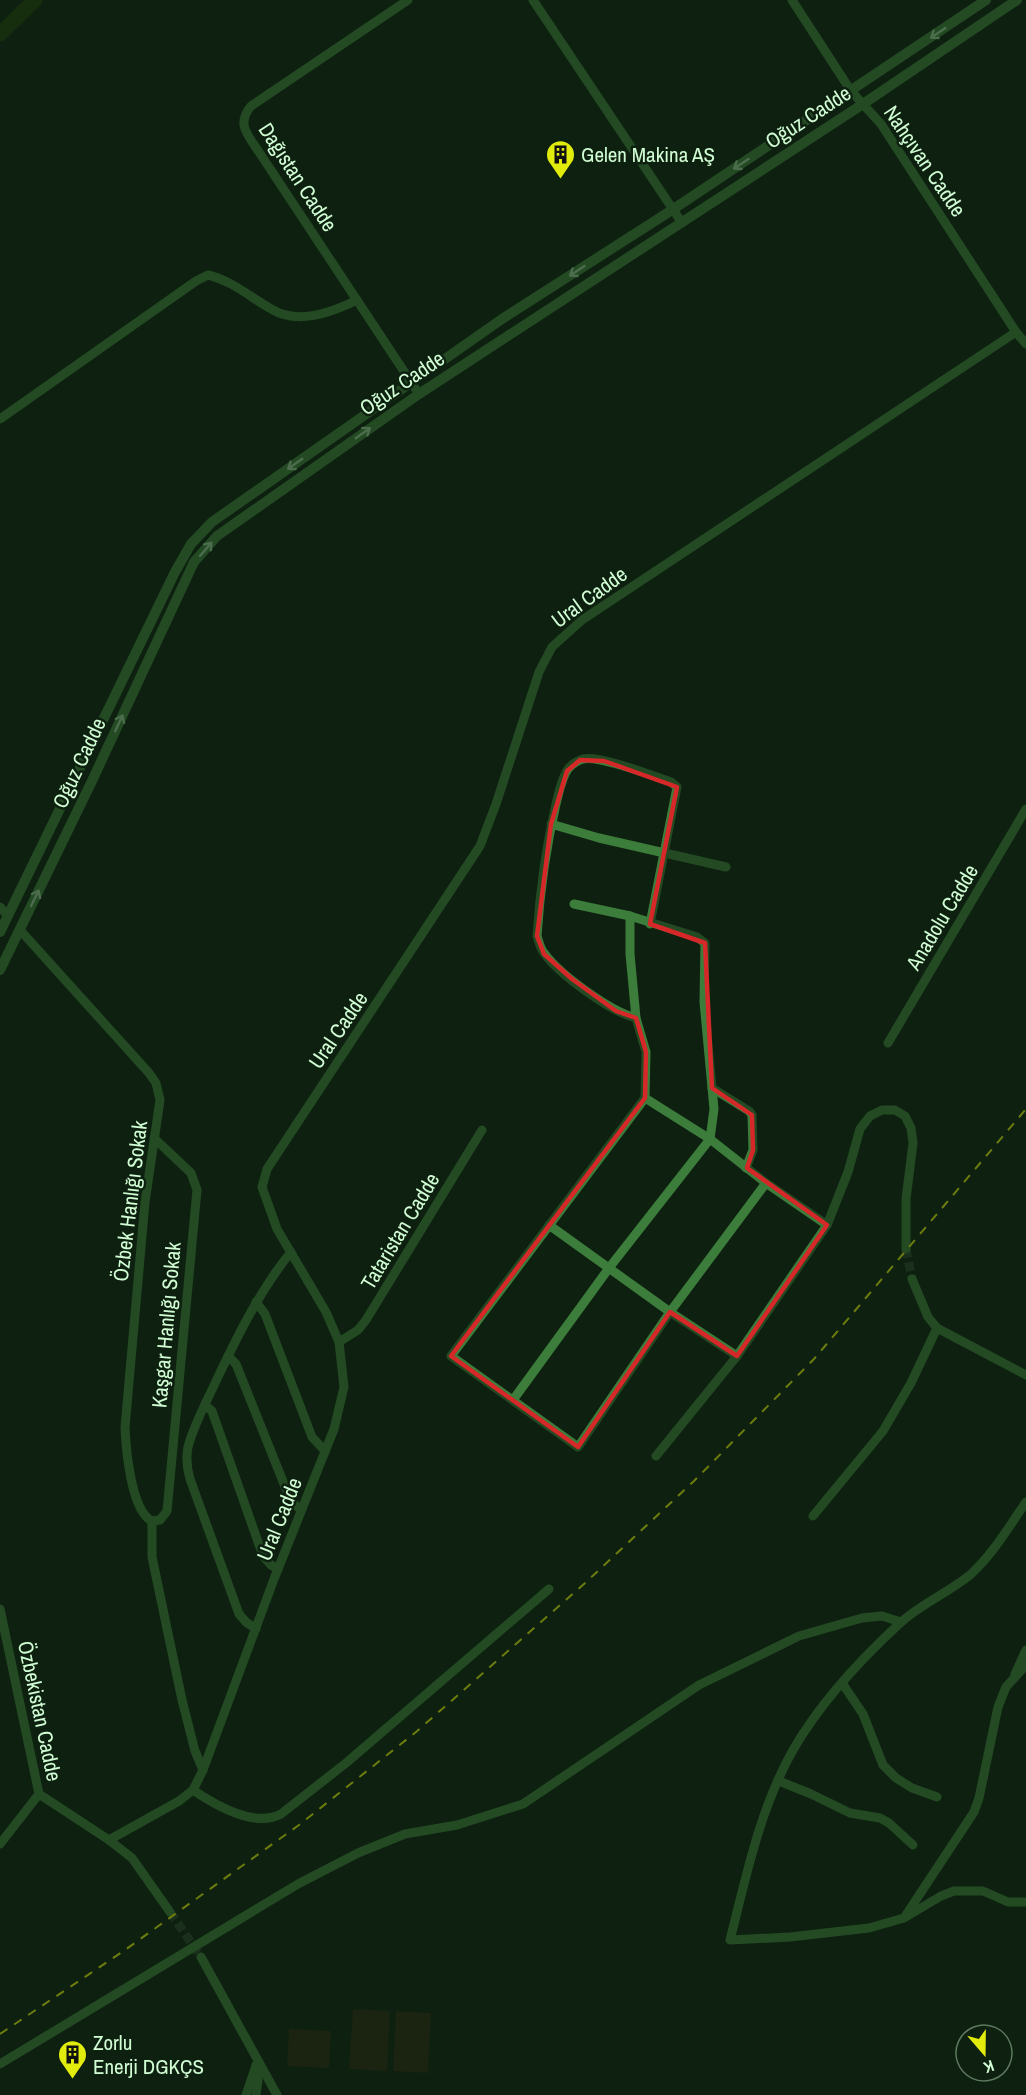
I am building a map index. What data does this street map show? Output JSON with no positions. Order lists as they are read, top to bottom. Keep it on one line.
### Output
{"streets":{"street":["Oğuz Cadde","Nahçıvan Cadde","Dağıstan Cadde","Ural Cadde","Anadolu Cadde","Özbek Hanlığı Sokak","Tataristan Cadde","Kaşgar Hanlığı Sokak","Özbekistan Cadde"]},"crossings":[["Oğuz Cadde","Nahçıvan Cadde"],["Oğuz Cadde","Dağıstan Cadde"],["Oğuz Cadde","Özbek Hanlığı Sokak"],["Nahçıvan Cadde","Ural Cadde"],["Ural Cadde","Tataristan Cadde"],["Özbek Hanlığı Sokak","Kaşgar Hanlığı Sokak"]],"places":{"building":["Gelen Makina AŞ","Zorlu Enerji DGKÇS"]},"north":"bottom"}
